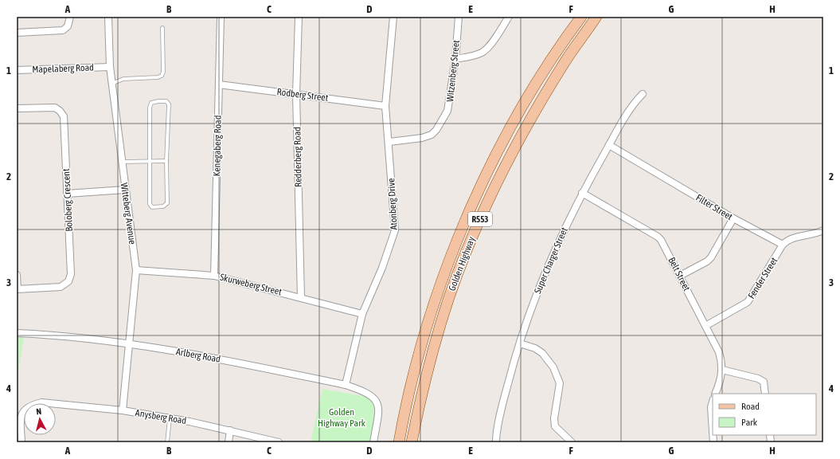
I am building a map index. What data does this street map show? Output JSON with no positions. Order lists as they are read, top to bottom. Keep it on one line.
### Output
{"streets":{"main road":["R553","Golden Highway"],"street":["Mapelaberg Road","Witzenberg Street","Rodberg Street","Kenegaberg Road","Redderberg Road","Boloberg Crescent","Atonberg Drive","Filter Street","Witteberg Avenue","Super Charger Street","Belt Street","Fender Street","Skurweberg Street","Arlberg Road","Anysberg Road"]},"crossings":[["Mapelaberg Road","Witteberg Avenue"],["Witzenberg Street","Atonberg Drive"],["Rodberg Street","Kenegaberg Road"],["Rodberg Street","Redderberg Road"],["Rodberg Street","Atonberg Drive"],["Kenegaberg Road","Skurweberg Street"],["Redderberg Road","Skurweberg Street"],["Atonberg Drive","Skurweberg Street"],["Atonberg Drive","Arlberg Road"],["Filter Street","Super Charger Street"],["Filter Street","Fender Street"],["Witteberg Avenue","Skurweberg Street"],["Witteberg Avenue","Arlberg Road"],["Witteberg Avenue","Anysberg Road"],["Super Charger Street","Belt Street"],["Belt Street","Fender Street"]],"parks":["Golden Highway Park"],"legend":["Road","Park"],"north":"top","grid":{"columns":["A","B","C","D","E","F","G","H"],"rows":["1","2","3","4"]}}
